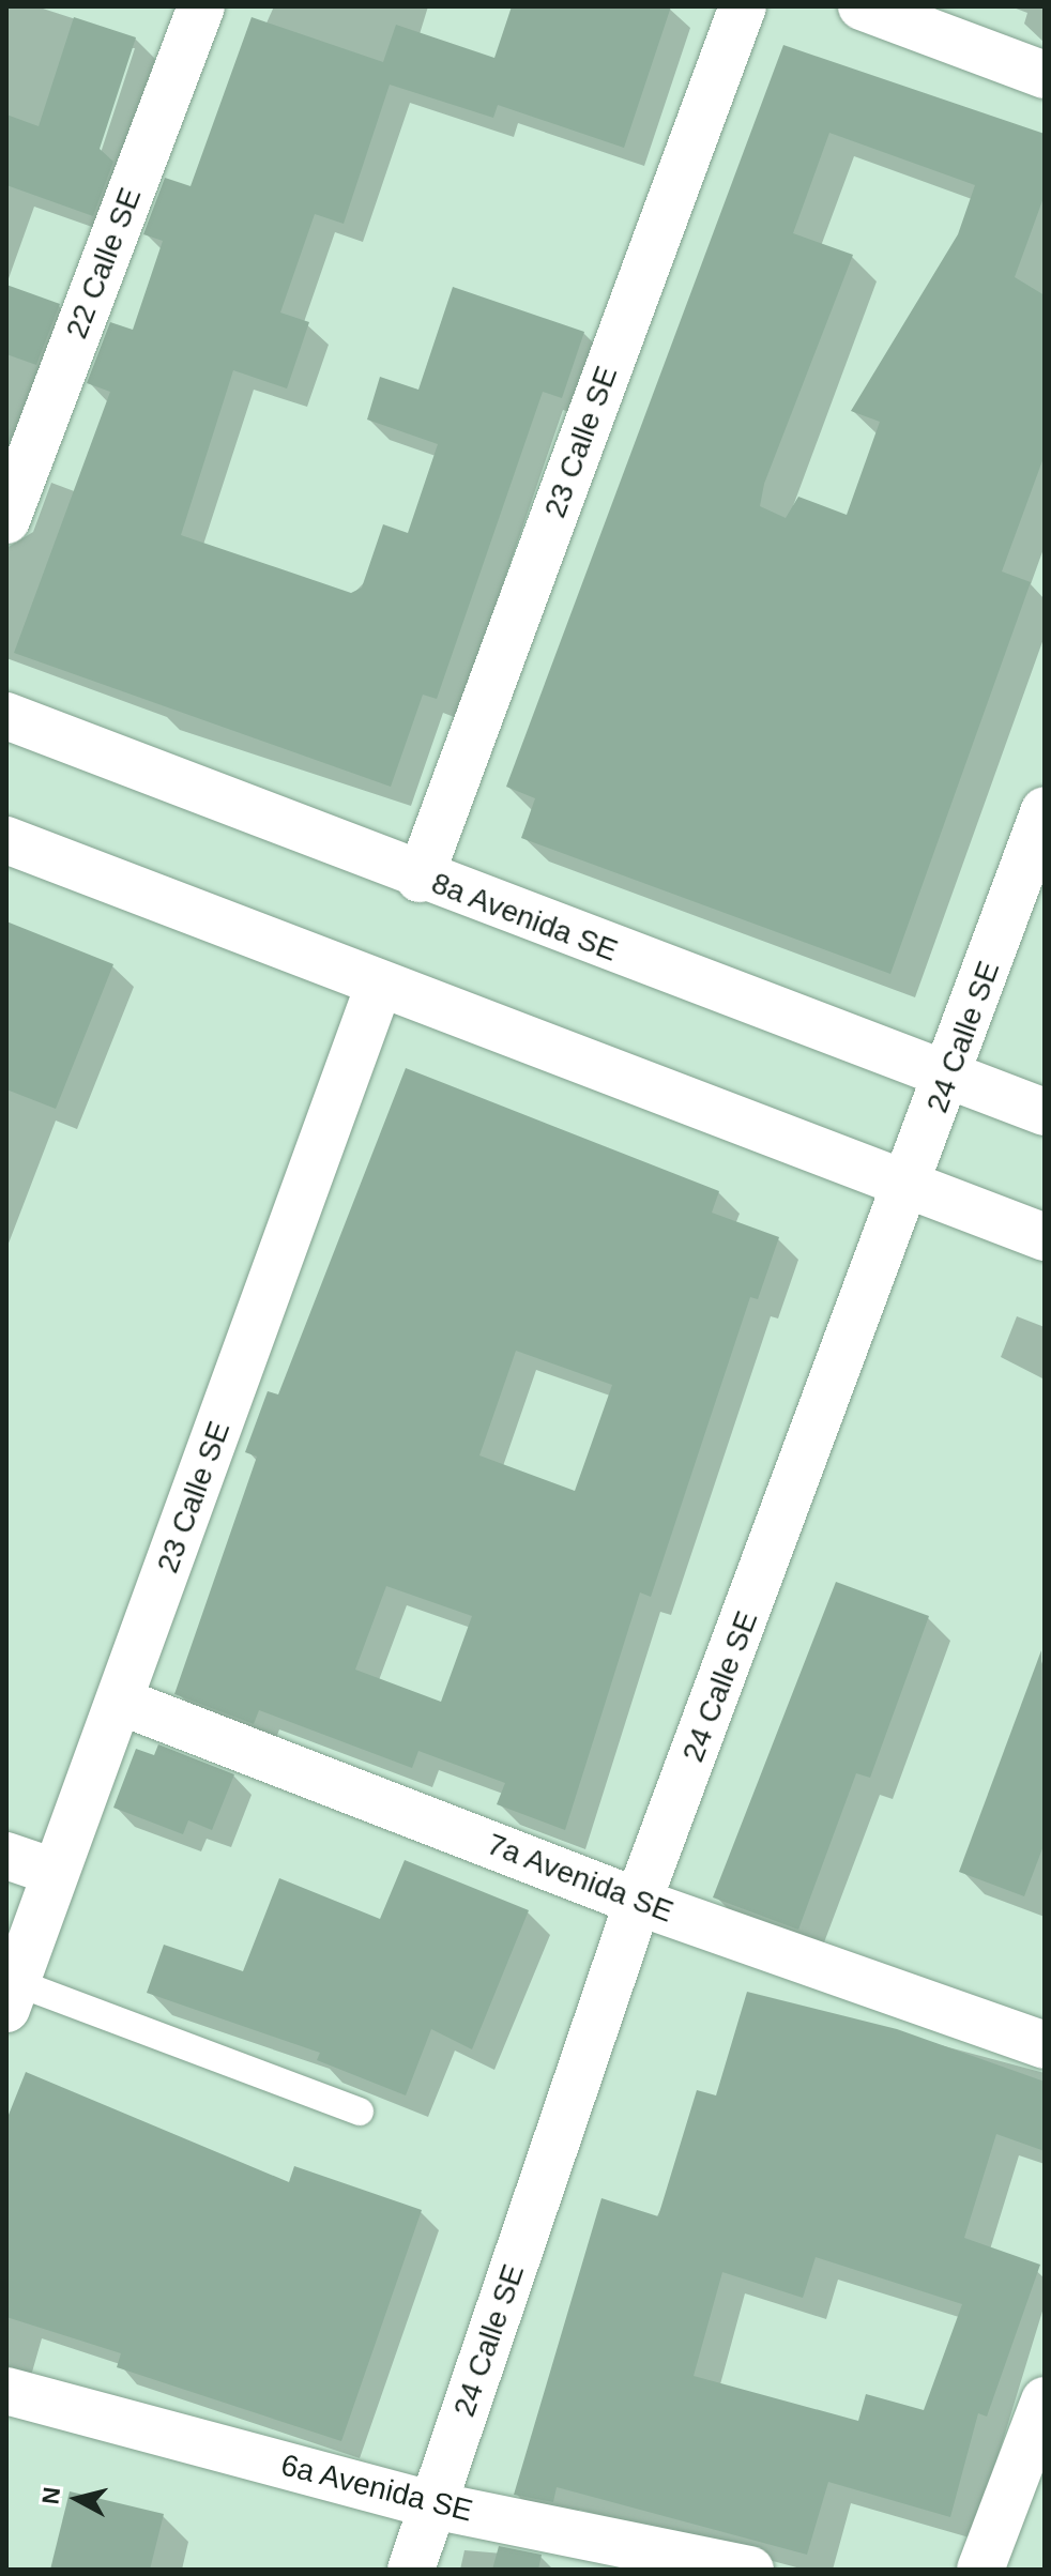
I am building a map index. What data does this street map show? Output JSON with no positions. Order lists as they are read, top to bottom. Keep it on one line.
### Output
{"streets":{"street":["22 Calle SE","23 Calle SE","8a Avenida SE","24 Calle SE","7a Avenida SE","6a Avenida SE"]},"crossings":[["23 Calle SE","8a Avenida SE"],["23 Calle SE","7a Avenida SE"],["8a Avenida SE","24 Calle SE"],["24 Calle SE","7a Avenida SE"],["24 Calle SE","6a Avenida SE"]],"north":"left"}
